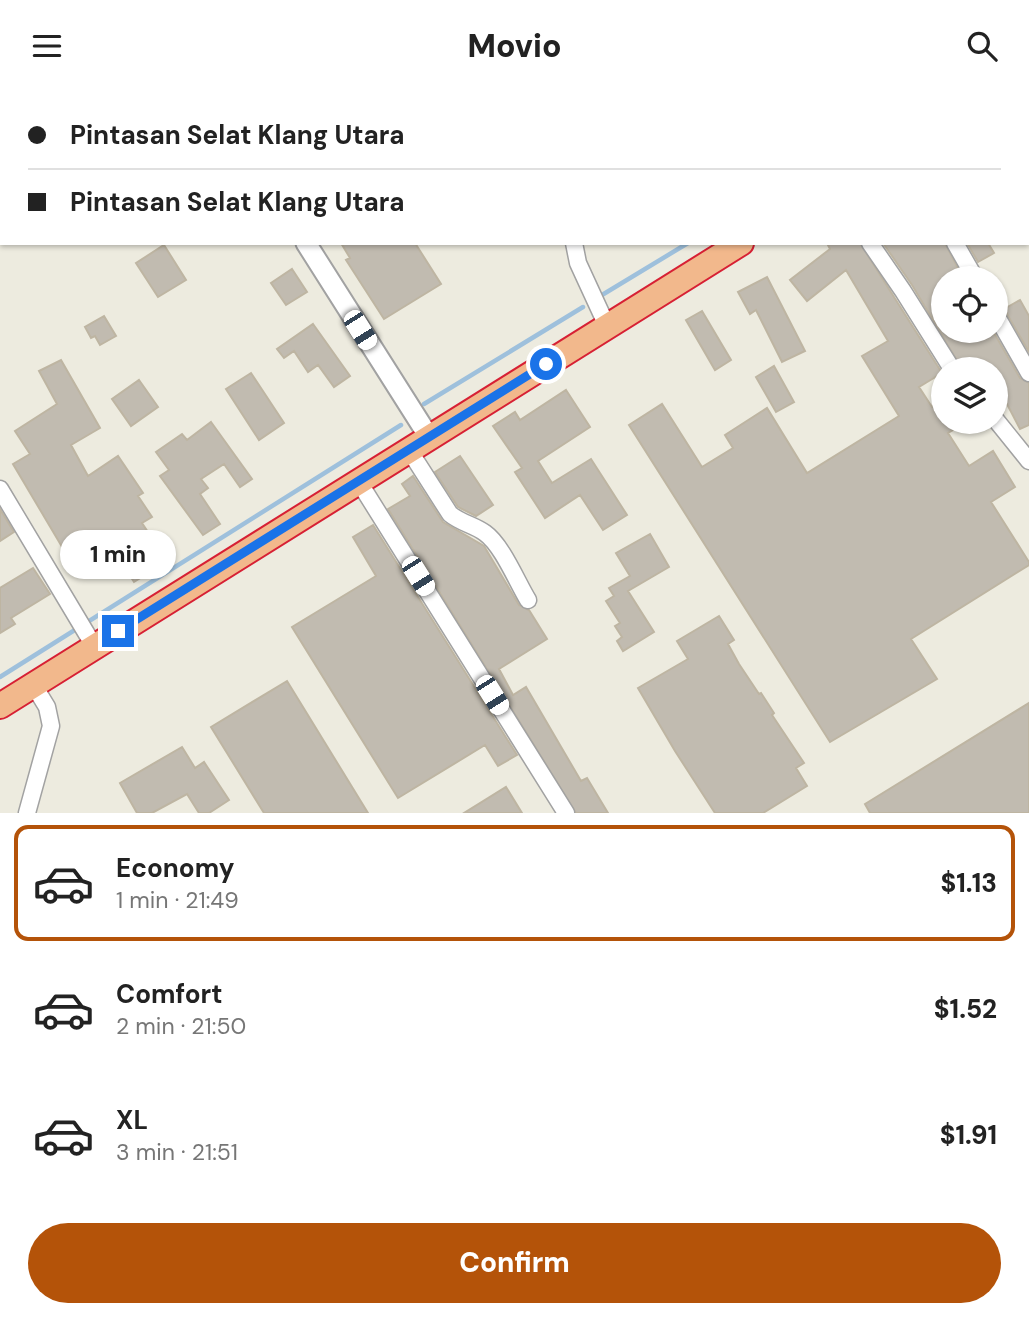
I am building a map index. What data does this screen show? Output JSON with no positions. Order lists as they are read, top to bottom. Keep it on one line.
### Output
{"page":{"header":"Movio","banner":["Pintasan Selat Klang Utara","Pintasan Selat Klang Utara"],"bubble":"1 min","list":[{"name":"Economy","note":"1 min · 21:49","value":"$1.13"},{"name":"Comfort","note":"2 min · 21:50","value":"$1.52"},{"name":"XL","note":"3 min · 21:51","value":"$1.91"}],"buttons":"Confirm"}}
